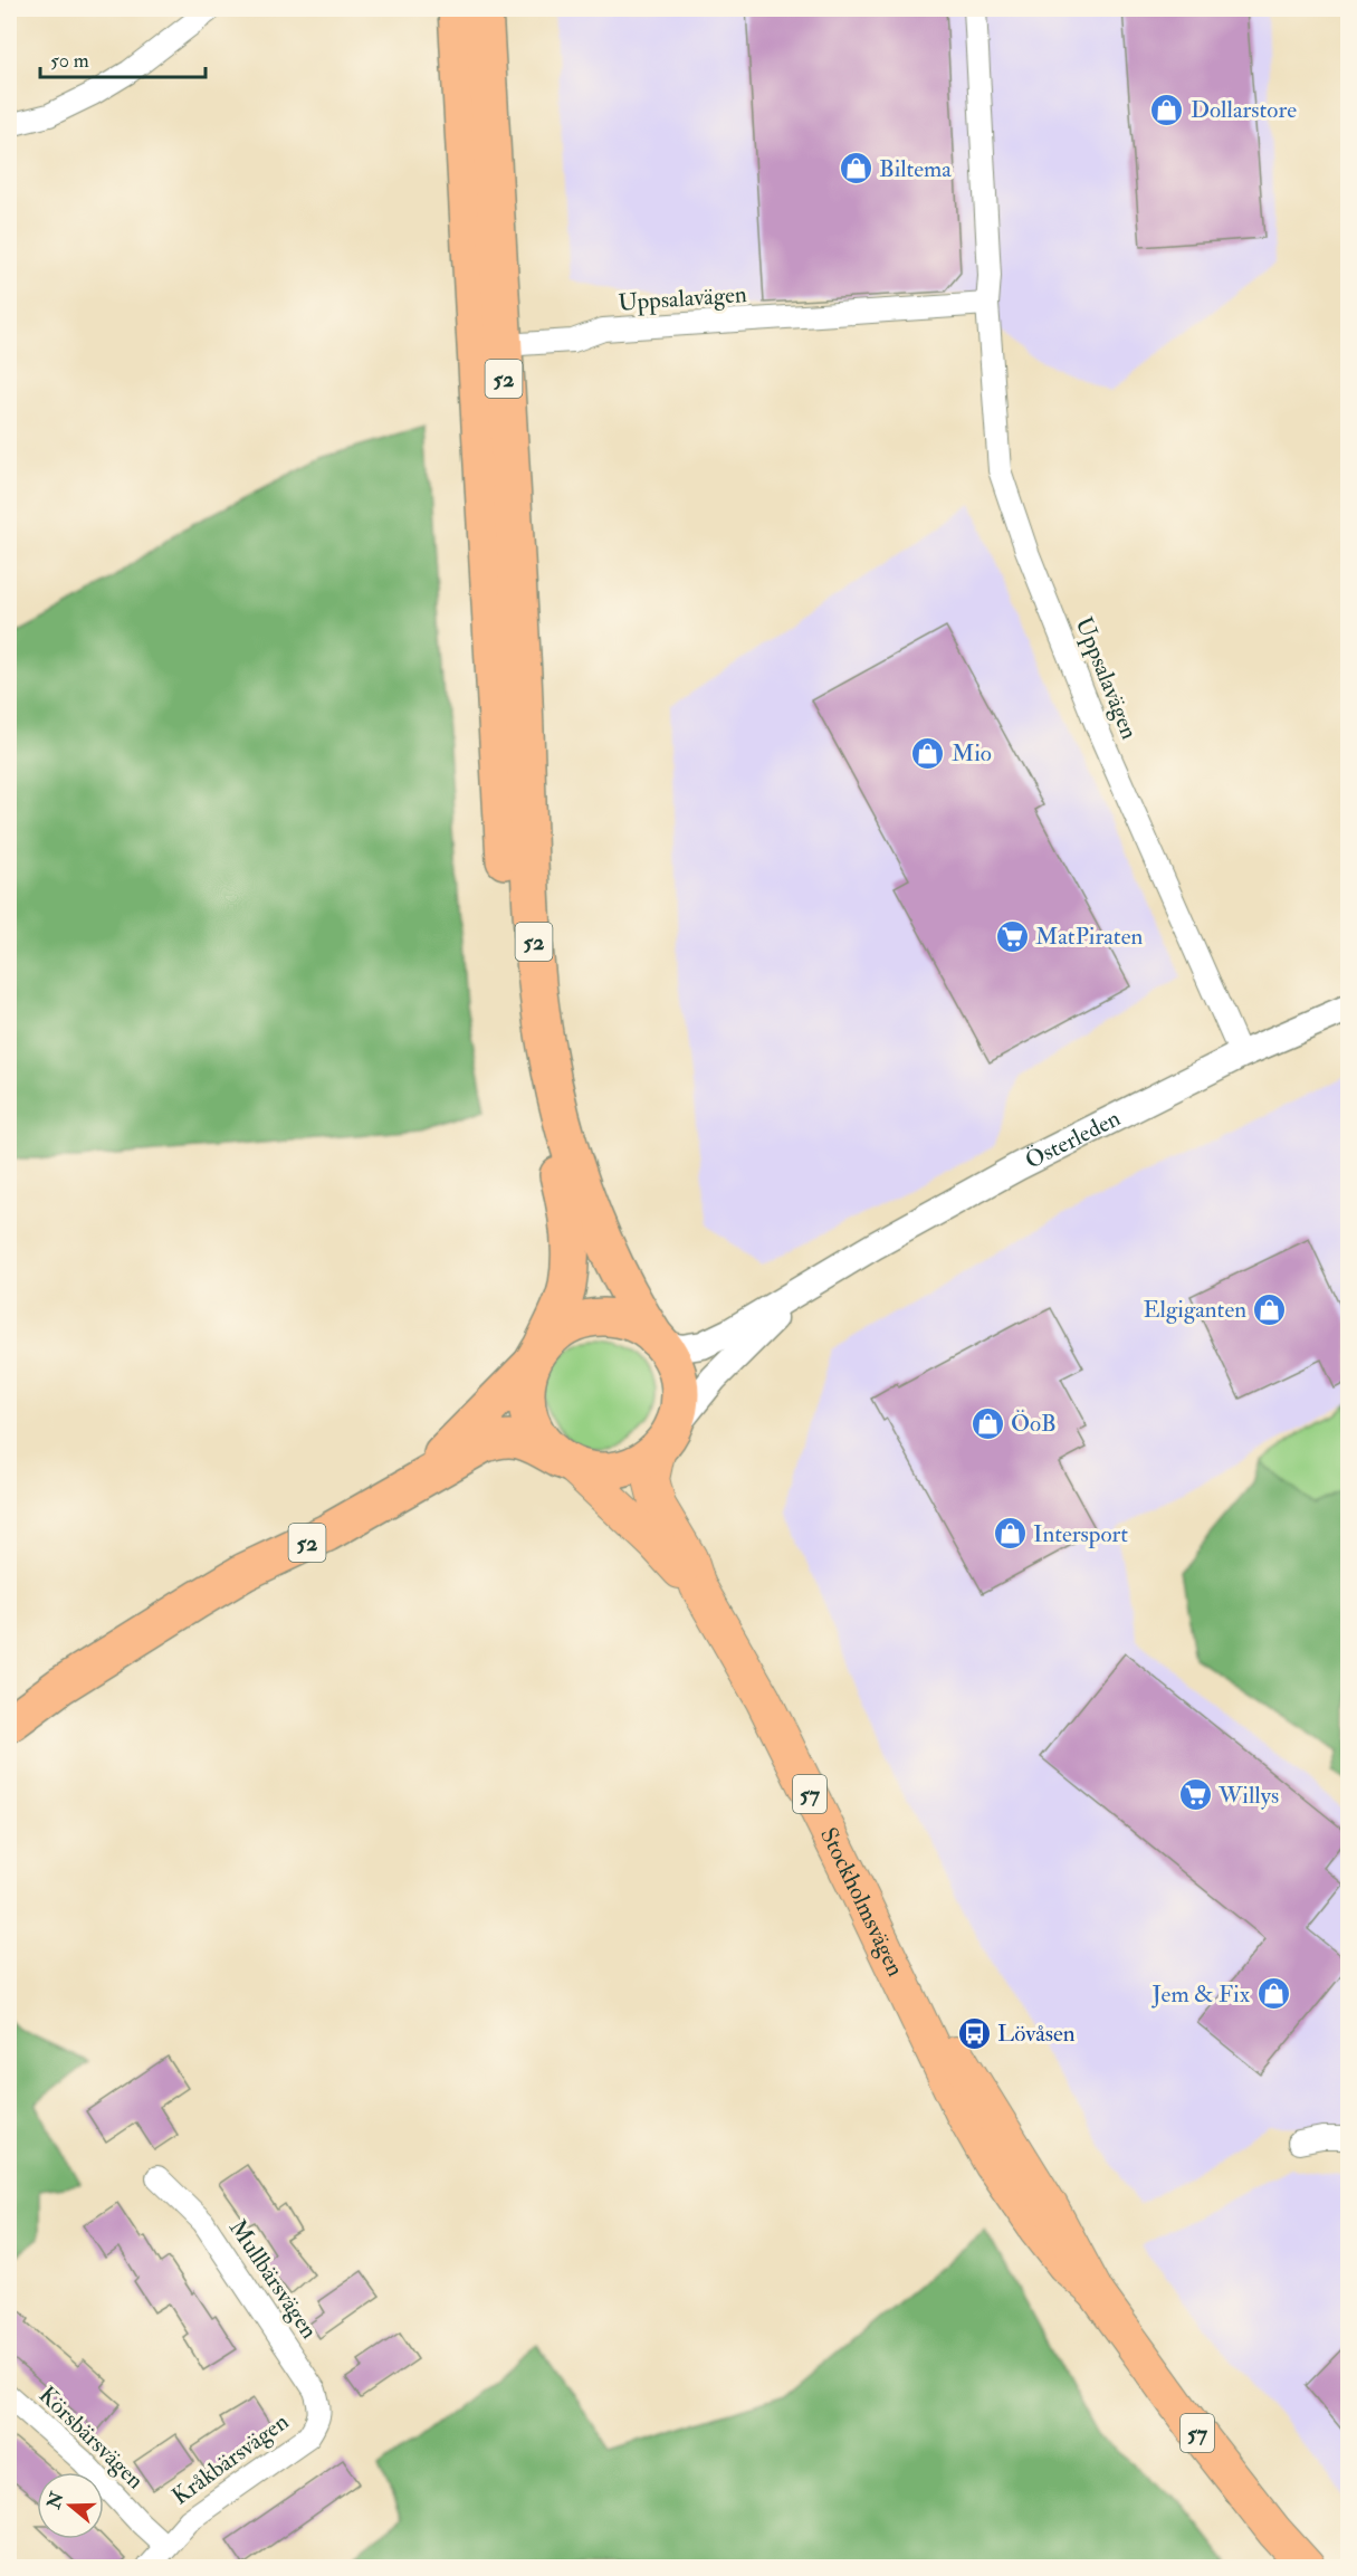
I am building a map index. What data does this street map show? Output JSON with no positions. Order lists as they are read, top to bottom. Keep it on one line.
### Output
{"streets":{"highway":["52"],"main road":["57","Stockholmsvägen"],"street":["Uppsalavägen","Österleden","Mullbärsvägen","Körsbärsvägen","Kråkbärsvägen"]},"crossings":[["Uppsalavägen","52"],["Uppsalavägen","Österleden"],["52","Österleden"],["52","Stockholmsvägen"],["Österleden","Stockholmsvägen"],["Mullbärsvägen","Kråkbärsvägen"],["Körsbärsvägen","Kråkbärsvägen"]],"places":{"shop":["Dollarstore","Biltema","Mio","Elgiganten","ÖoB","Intersport","Jem & Fix"],"supermarket":["MatPiraten","Willys"],"bus stop":["Lövåsen"]},"scale_bar":"50 m","north":"left"}
